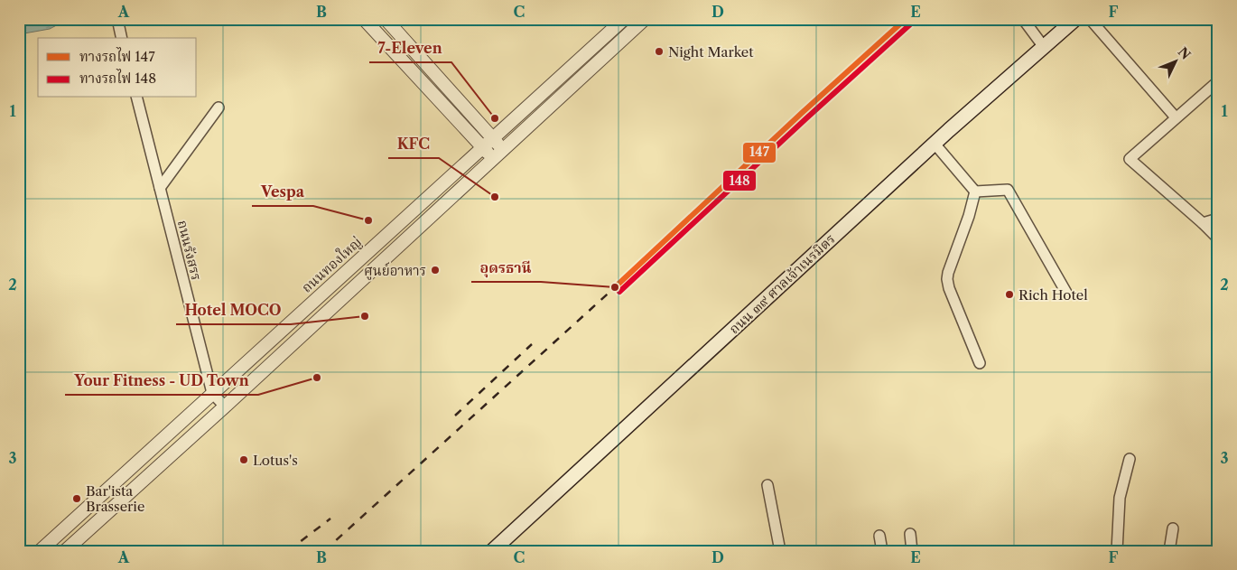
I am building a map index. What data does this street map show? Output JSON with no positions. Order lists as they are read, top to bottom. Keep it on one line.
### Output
{"streets":{"main road":["ถนน ๓๙ ศาลเจ้าเนรมิตร"],"street":["ถนนรังสรร","ถนนทองใหญ่"]},"crossings":[["ถนนรังสรร","ถนนทองใหญ่"]],"places":["Night Market","7-Eleven","KFC","Vespa","ศูนย์อาหาร","อุดรธานี","Rich Hotel","Hotel MOCO","Your Fitness - UD Town","Lotus's","Bar'ista Brasserie"],"lines":["rail line 147","rail line 148"],"legend":["ทางรถไฟ 147","ทางรถไฟ 148"],"north":"top right","grid":{"columns":["A","B","C","D","E","F"],"rows":["1","2","3"]}}
